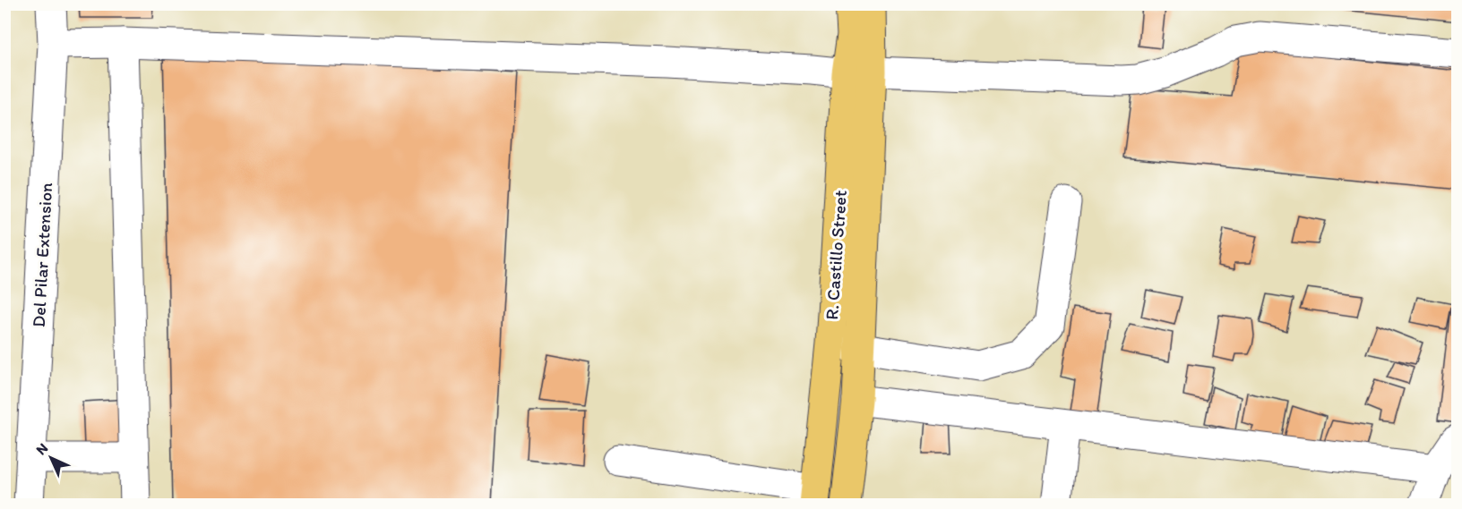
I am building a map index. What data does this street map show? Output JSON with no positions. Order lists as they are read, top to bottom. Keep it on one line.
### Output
{"streets":{"main road":["R. Castillo Street"],"street":["Del Pilar Extension"]},"north":"top left"}
